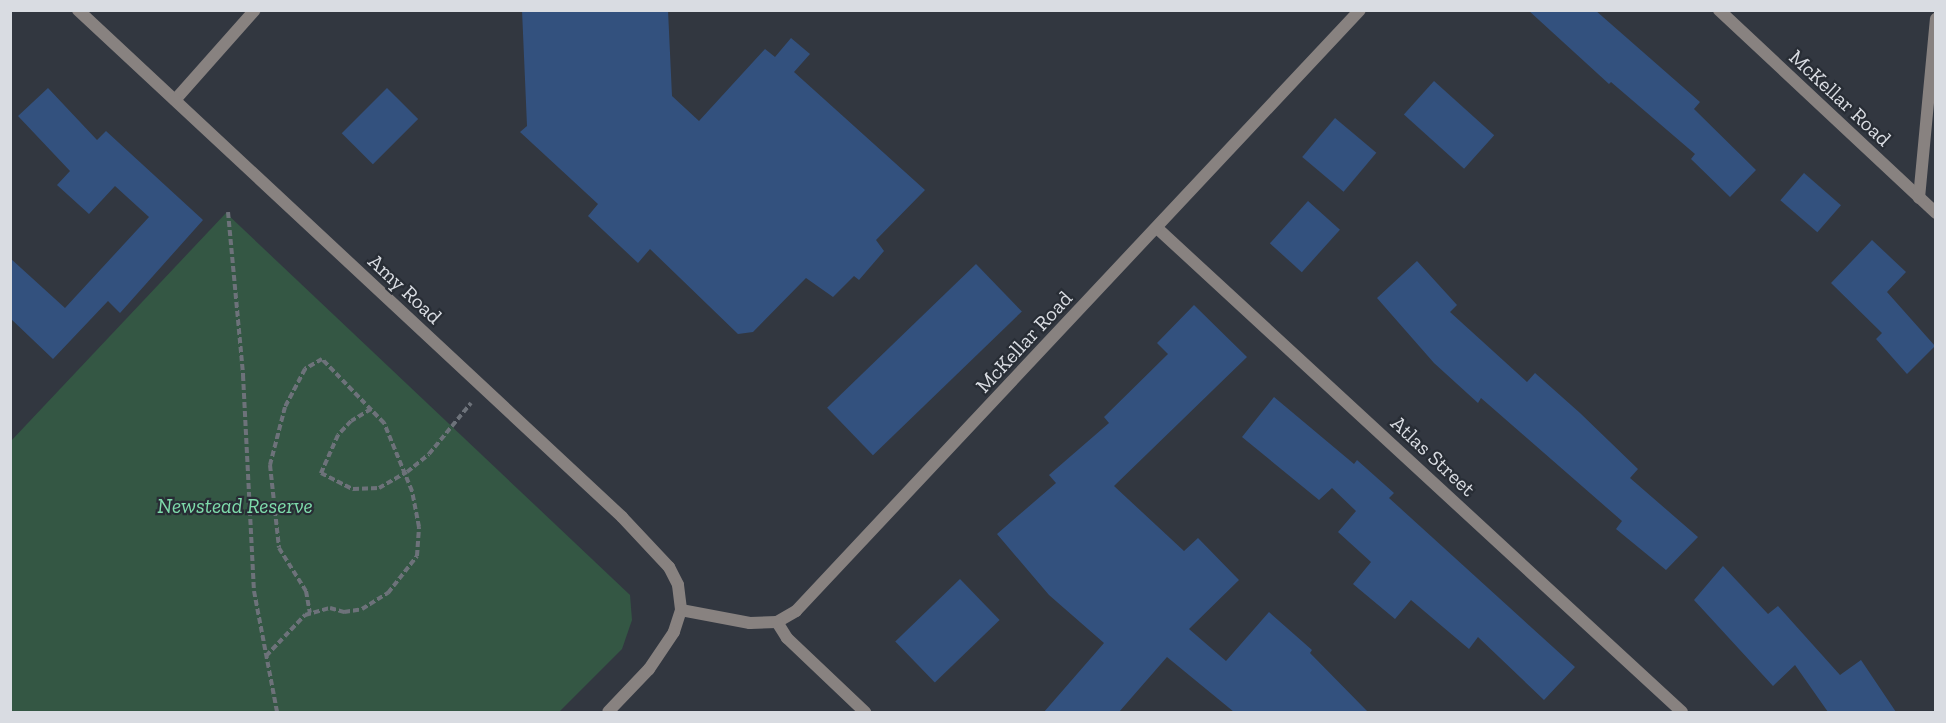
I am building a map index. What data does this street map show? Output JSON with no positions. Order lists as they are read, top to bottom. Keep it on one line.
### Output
{"streets":{"street":["McKellar Road","Amy Road","Atlas Street"]},"crossings":[["McKellar Road","Atlas Street"]],"parks":["Newstead Reserve"]}
